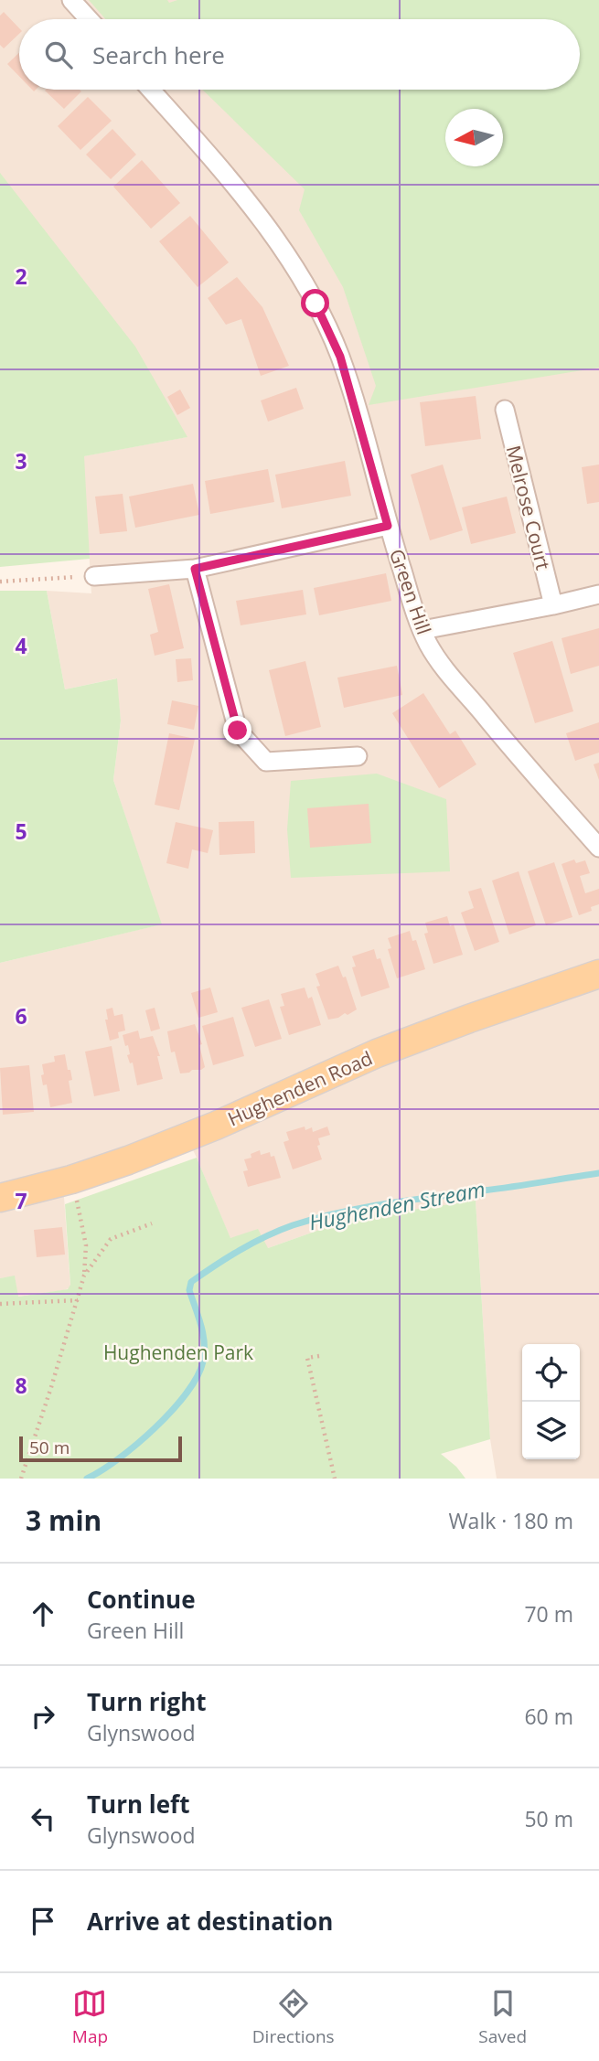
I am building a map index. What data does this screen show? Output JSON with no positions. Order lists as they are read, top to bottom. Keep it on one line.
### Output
{"streets":{"main road":["Hughenden Road"],"street":["Melrose Court","Green Hill"]},"water":["Hughenden Stream"],"parks":["Hughenden Park"],"scale_bar":"50 m","north":"left","page":{"search":"Search here","scale":"50 m","heading":["3 min","Walk · 180 m"],"list":[["Continue","Green Hill","70 m"],["Turn right","Glynswood","60 m"],["Turn left","Glynswood","50 m"],"Arrive at destination"],"nav":["Map","Directions","Saved"]},"grid":{"rows":["2","3","4","5","6","7","8"]}}
